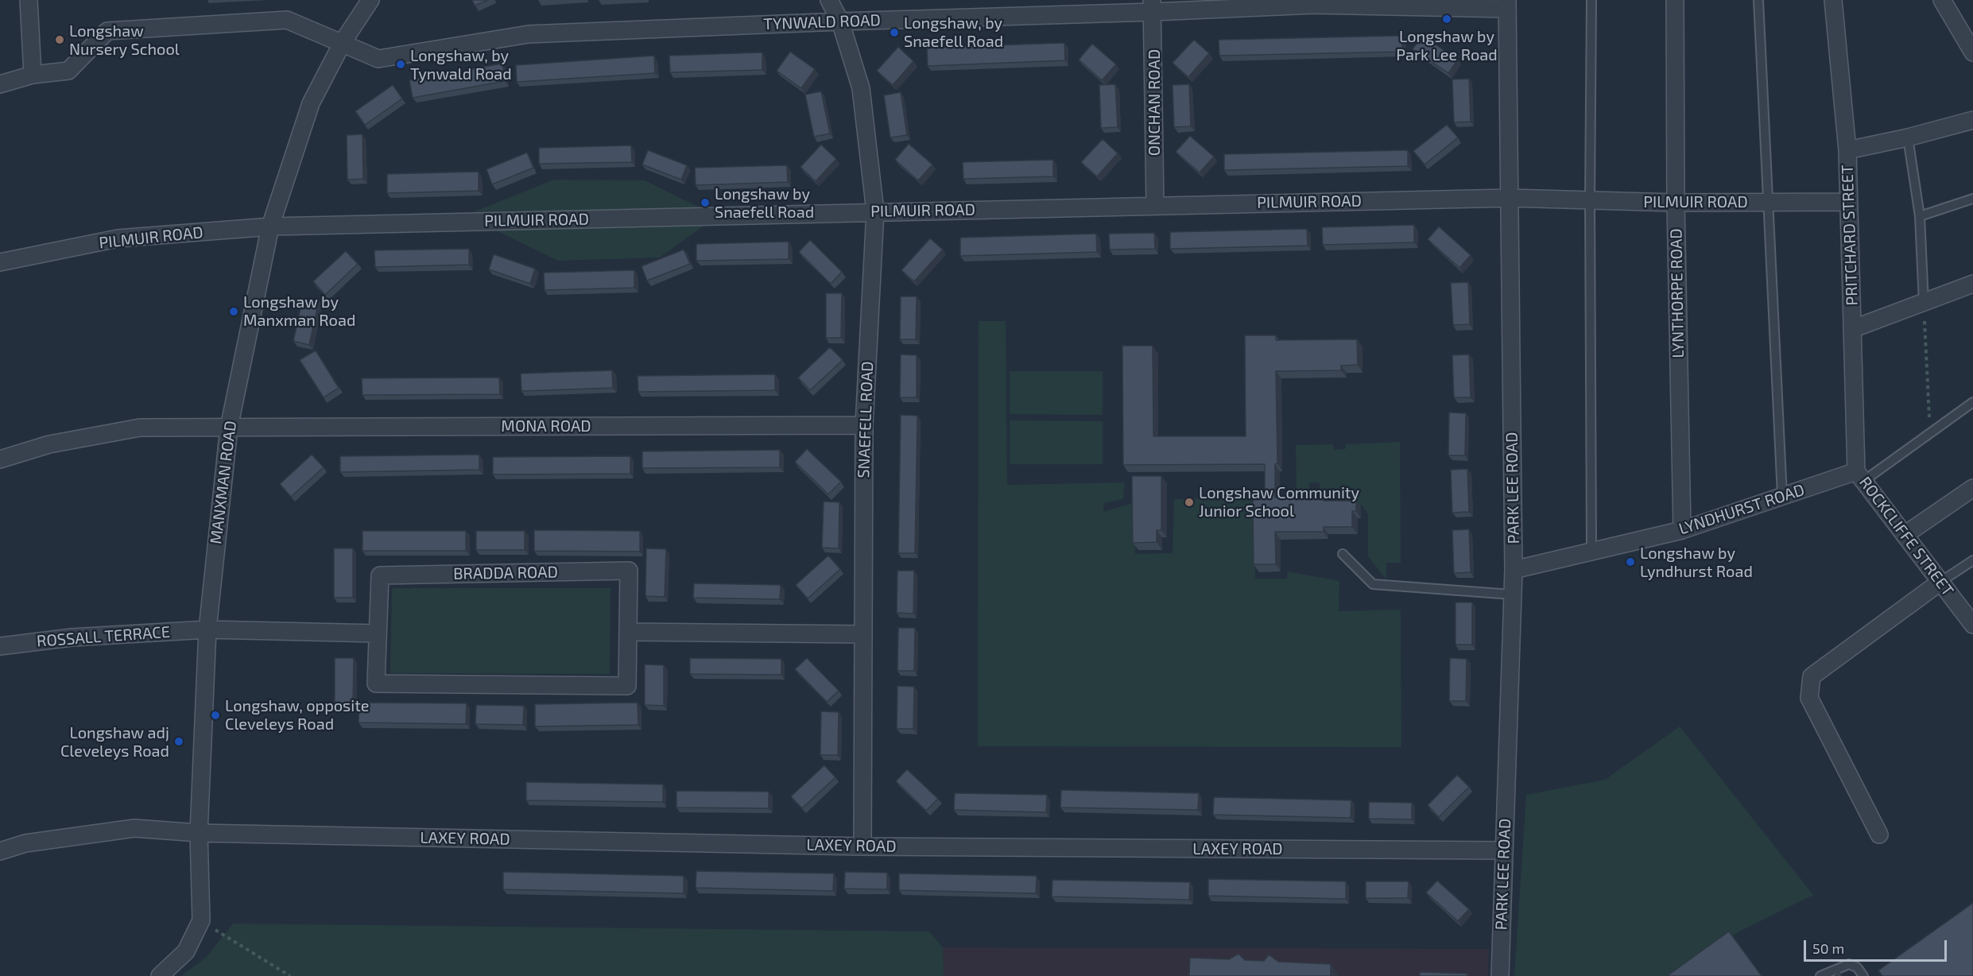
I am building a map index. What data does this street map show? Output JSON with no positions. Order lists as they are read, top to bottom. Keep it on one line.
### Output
{"streets":{"street":["TYNWALD ROAD","ONCHAN ROAD","PILMUIR ROAD","PRITCHARD STREET","LYNTHORPE ROAD","SNAEFELL ROAD","MONA ROAD","MANXMAN ROAD","PARK LEE ROAD","LYNDHURST ROAD","ROCKCLIFFE STREET","BRADDA ROAD","ROSSALL TERRACE","LAXEY ROAD"]},"crossings":[["TYNWALD ROAD","ONCHAN ROAD"],["TYNWALD ROAD","SNAEFELL ROAD"],["TYNWALD ROAD","MANXMAN ROAD"],["TYNWALD ROAD","PARK LEE ROAD"],["ONCHAN ROAD","PILMUIR ROAD"],["PILMUIR ROAD","PRITCHARD STREET"],["PILMUIR ROAD","LYNTHORPE ROAD"],["PILMUIR ROAD","SNAEFELL ROAD"],["PILMUIR ROAD","MANXMAN ROAD"],["PILMUIR ROAD","PARK LEE ROAD"],["PRITCHARD STREET","LYNDHURST ROAD"],["PRITCHARD STREET","ROCKCLIFFE STREET"],["LYNTHORPE ROAD","LYNDHURST ROAD"],["SNAEFELL ROAD","MONA ROAD"],["SNAEFELL ROAD","LAXEY ROAD"],["MONA ROAD","MANXMAN ROAD"],["MANXMAN ROAD","ROSSALL TERRACE"],["MANXMAN ROAD","LAXEY ROAD"],["PARK LEE ROAD","LYNDHURST ROAD"],["PARK LEE ROAD","LAXEY ROAD"],["LYNDHURST ROAD","ROCKCLIFFE STREET"]],"places":["Longshaw by Park Lee Road","Longshaw, by Snaefell Road","Longshaw Nursery School","Longshaw, by Tynwald Road","Longshaw by Snaefell Road","Longshaw by Manxman Road","Longshaw Community Junior School","Longshaw by Lyndhurst Road","Longshaw, opposite Cleveleys Road","Longshaw adj Cleveleys Road"],"scale_bar":"50 m"}
